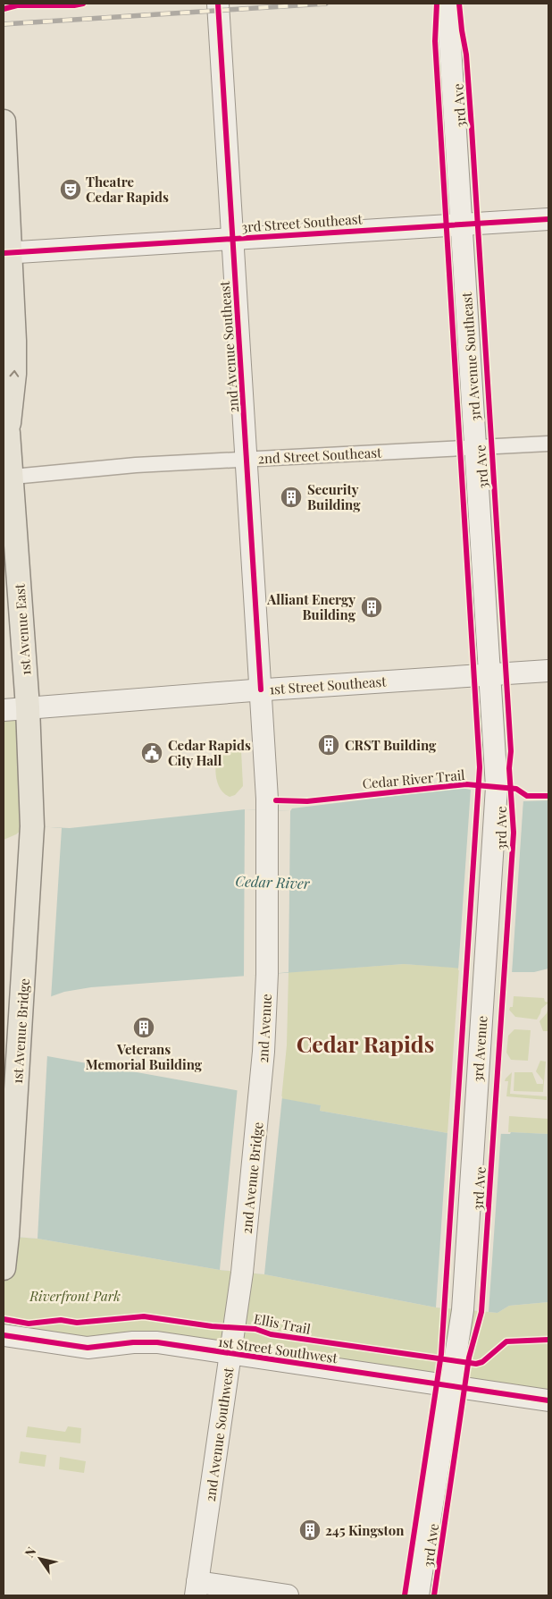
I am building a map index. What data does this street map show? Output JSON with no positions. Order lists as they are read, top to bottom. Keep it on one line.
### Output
{"streets":{"main road":["3rd Street Southeast","2nd Avenue Southeast","3rd Avenue Southeast","1st Avenue East","1st Street Southeast","2nd Avenue","1st Avenue Bridge","3rd Avenue","2nd Avenue Bridge","1st Street Southwest","2nd Avenue Southwest"],"street":["2nd Street Southeast"],"cycle path":["3rd Ave","Cedar River Trail","Ellis Trail"]},"crossings":[["3rd Street Southeast","2nd Avenue Southeast"],["3rd Street Southeast","3rd Avenue Southeast"],["3rd Street Southeast","1st Avenue East"],["2nd Avenue Southeast","2nd Street Southeast"],["2nd Avenue Southeast","1st Street Southeast"],["2nd Avenue Southeast","2nd Avenue"],["3rd Avenue Southeast","2nd Street Southeast"],["3rd Avenue Southeast","1st Street Southeast"],["3rd Avenue Southeast","3rd Avenue"],["2nd Street Southeast","1st Avenue East"],["1st Avenue East","1st Street Southeast"],["1st Avenue East","1st Avenue Bridge"],["2nd Avenue","2nd Avenue Bridge"],["3rd Avenue","1st Street Southwest"],["2nd Avenue Bridge","2nd Avenue Southwest"],["1st Street Southwest","2nd Avenue Southwest"]],"districts":["Cedar Rapids"],"water":["Cedar River"],"parks":["Riverfront Park"],"places":{"theatre":["Theatre Cedar Rapids"],"building":["Security Building","Alliant Energy Building","CRST Building","Veterans Memorial Building","245 Kingston"],"public building":["Cedar Rapids City Hall"]},"north":"top left"}
